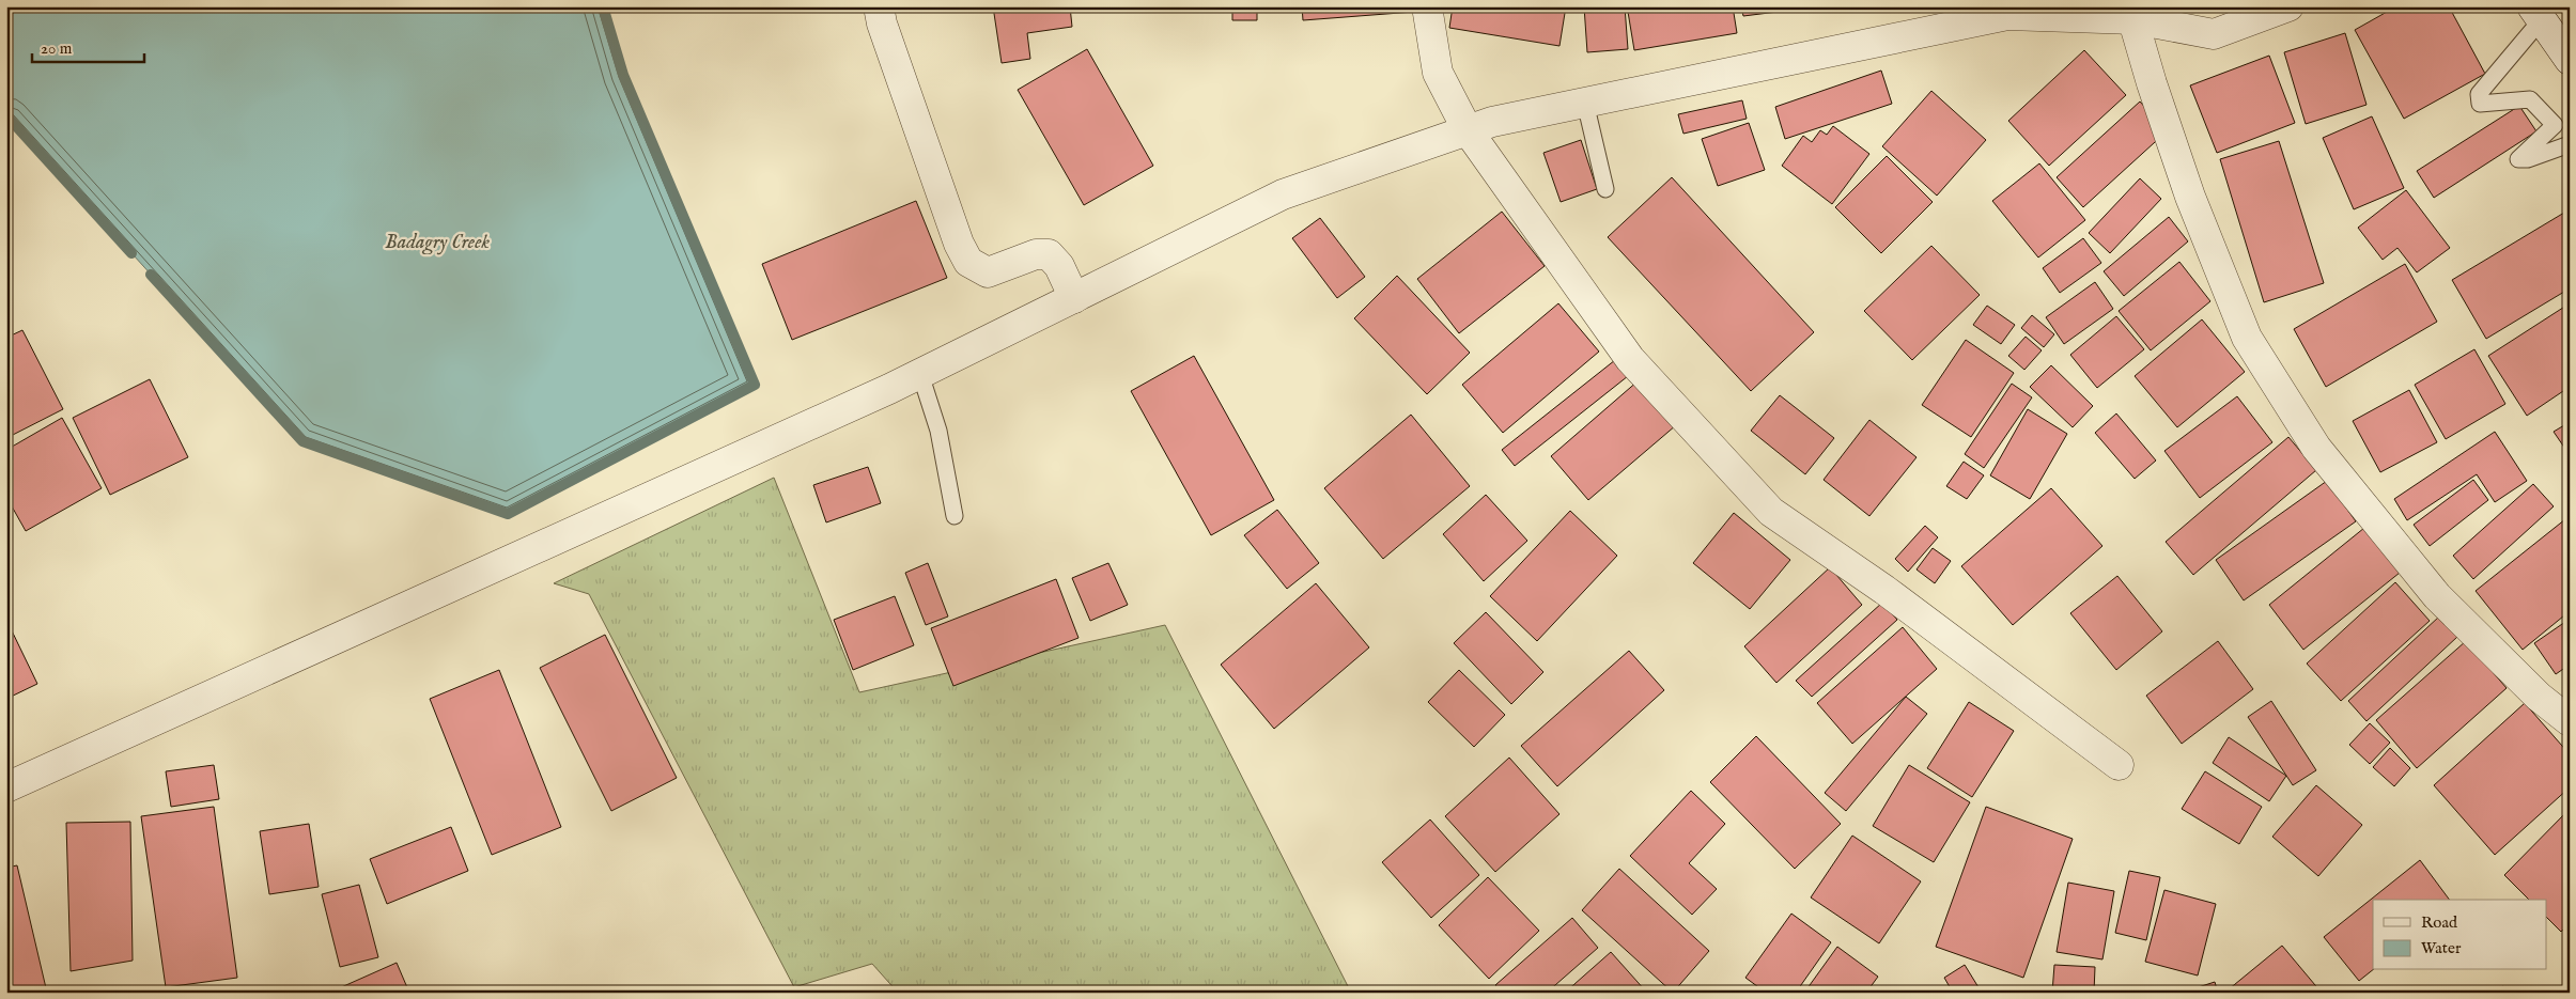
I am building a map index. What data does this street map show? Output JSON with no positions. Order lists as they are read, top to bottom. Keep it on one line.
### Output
{"water":["Badagry Creek"],"legend":["Road","Water"],"scale_bar":"20 m"}
